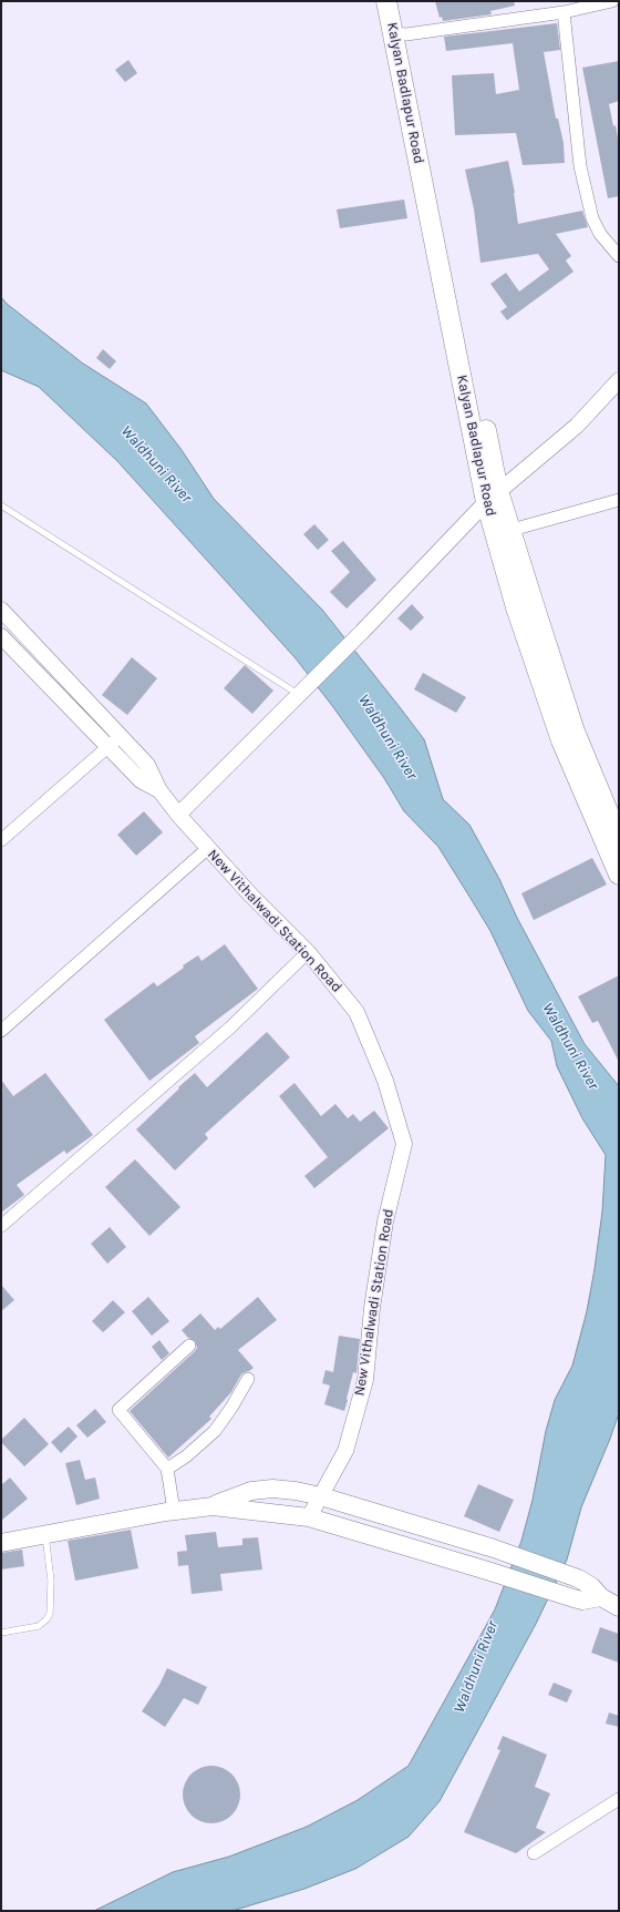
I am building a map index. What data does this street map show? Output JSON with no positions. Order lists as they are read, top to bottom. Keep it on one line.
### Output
{"streets":{"main road":["Kalyan Badlapur Road"],"street":["New Vithalwadi Station Road"]},"water":["Waldhuni River"]}
